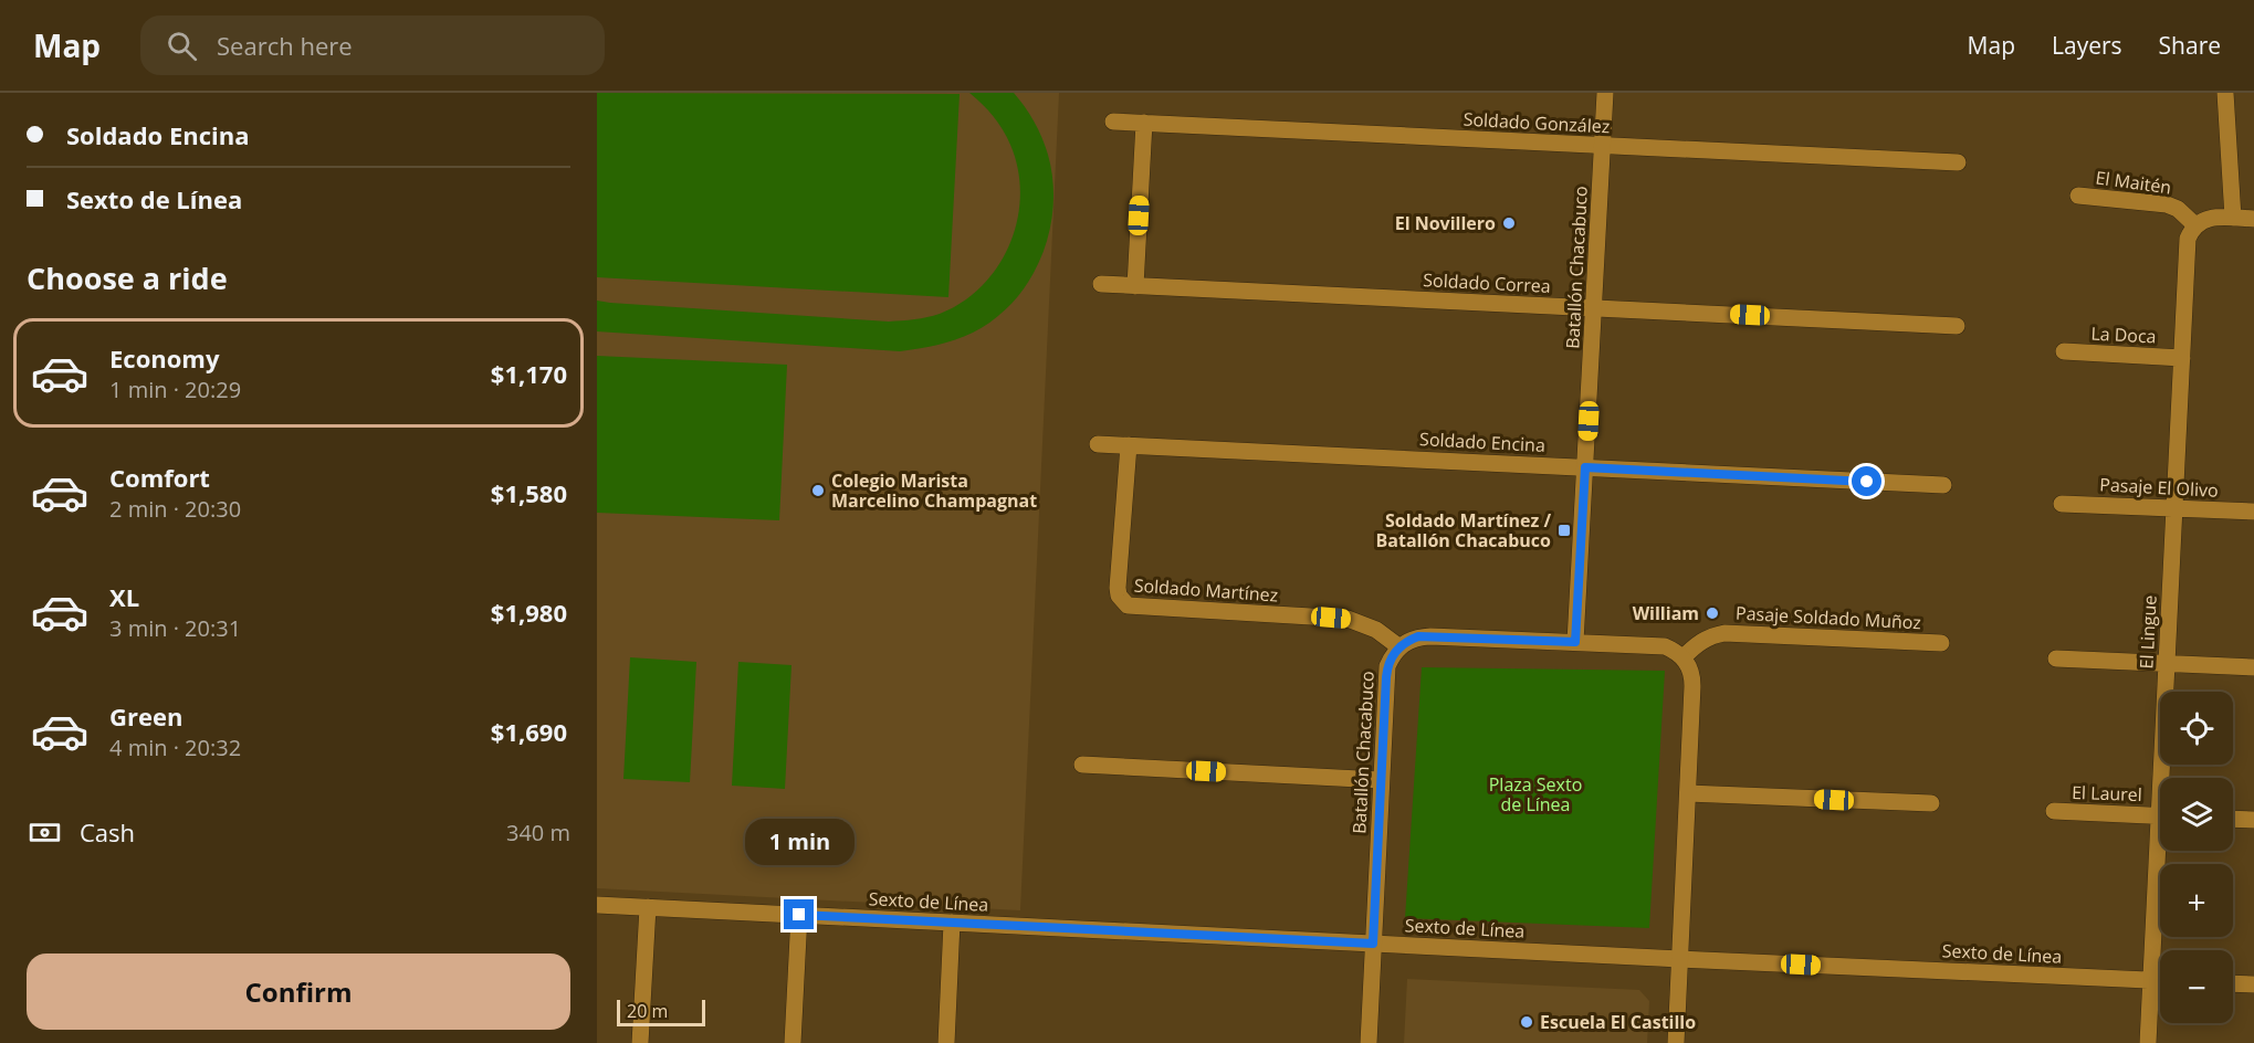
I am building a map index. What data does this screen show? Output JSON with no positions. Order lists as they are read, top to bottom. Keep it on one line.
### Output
{"streets":{"street":["Soldado González","El Maitén","Batallón Chacabuco","Soldado Correa","La Doca","Soldado Encina","Pasaje El Olivo","Soldado Martínez","Pasaje Soldado Muñoz","El Lingue","El Laurel","Sexto de Línea"]},"crossings":[["Soldado González","Batallón Chacabuco"],["El Maitén","El Lingue"],["Batallón Chacabuco","Soldado Correa"],["Batallón Chacabuco","Soldado Encina"],["Batallón Chacabuco","Soldado Martínez"],["Batallón Chacabuco","Sexto de Línea"],["La Doca","El Lingue"],["Soldado Encina","Soldado Martínez"],["Pasaje El Olivo","El Lingue"],["El Lingue","Sexto de Línea"]],"parks":["Plaza Sexto de Línea"],"places":{"other":["El Novillero","Colegio Marista Marcelino Champagnat","William","Escuela El Castillo"],"transit":["Soldado Martínez / Batallón Chacabuco"]},"scale_bar":"20 m","page":{"header":"Map","search":"Search here","nav":["Map","Layers","Share"],"banner":["Soldado Encina","Sexto de Línea"],"heading":"Choose a ride","list":[{"name":"Economy","note":"1 min · 20:29","value":"$1,170"},{"name":"Comfort","note":"2 min · 20:30","value":"$1,580"},{"name":"XL","note":"3 min · 20:31","value":"$1,980"},{"name":"Green","note":"4 min · 20:32","value":"$1,690"}],"map_buttons":["+","−"],"pay":["Cash","340 m"],"bubble":"1 min","buttons":"Confirm","scale":"20 m"}}
